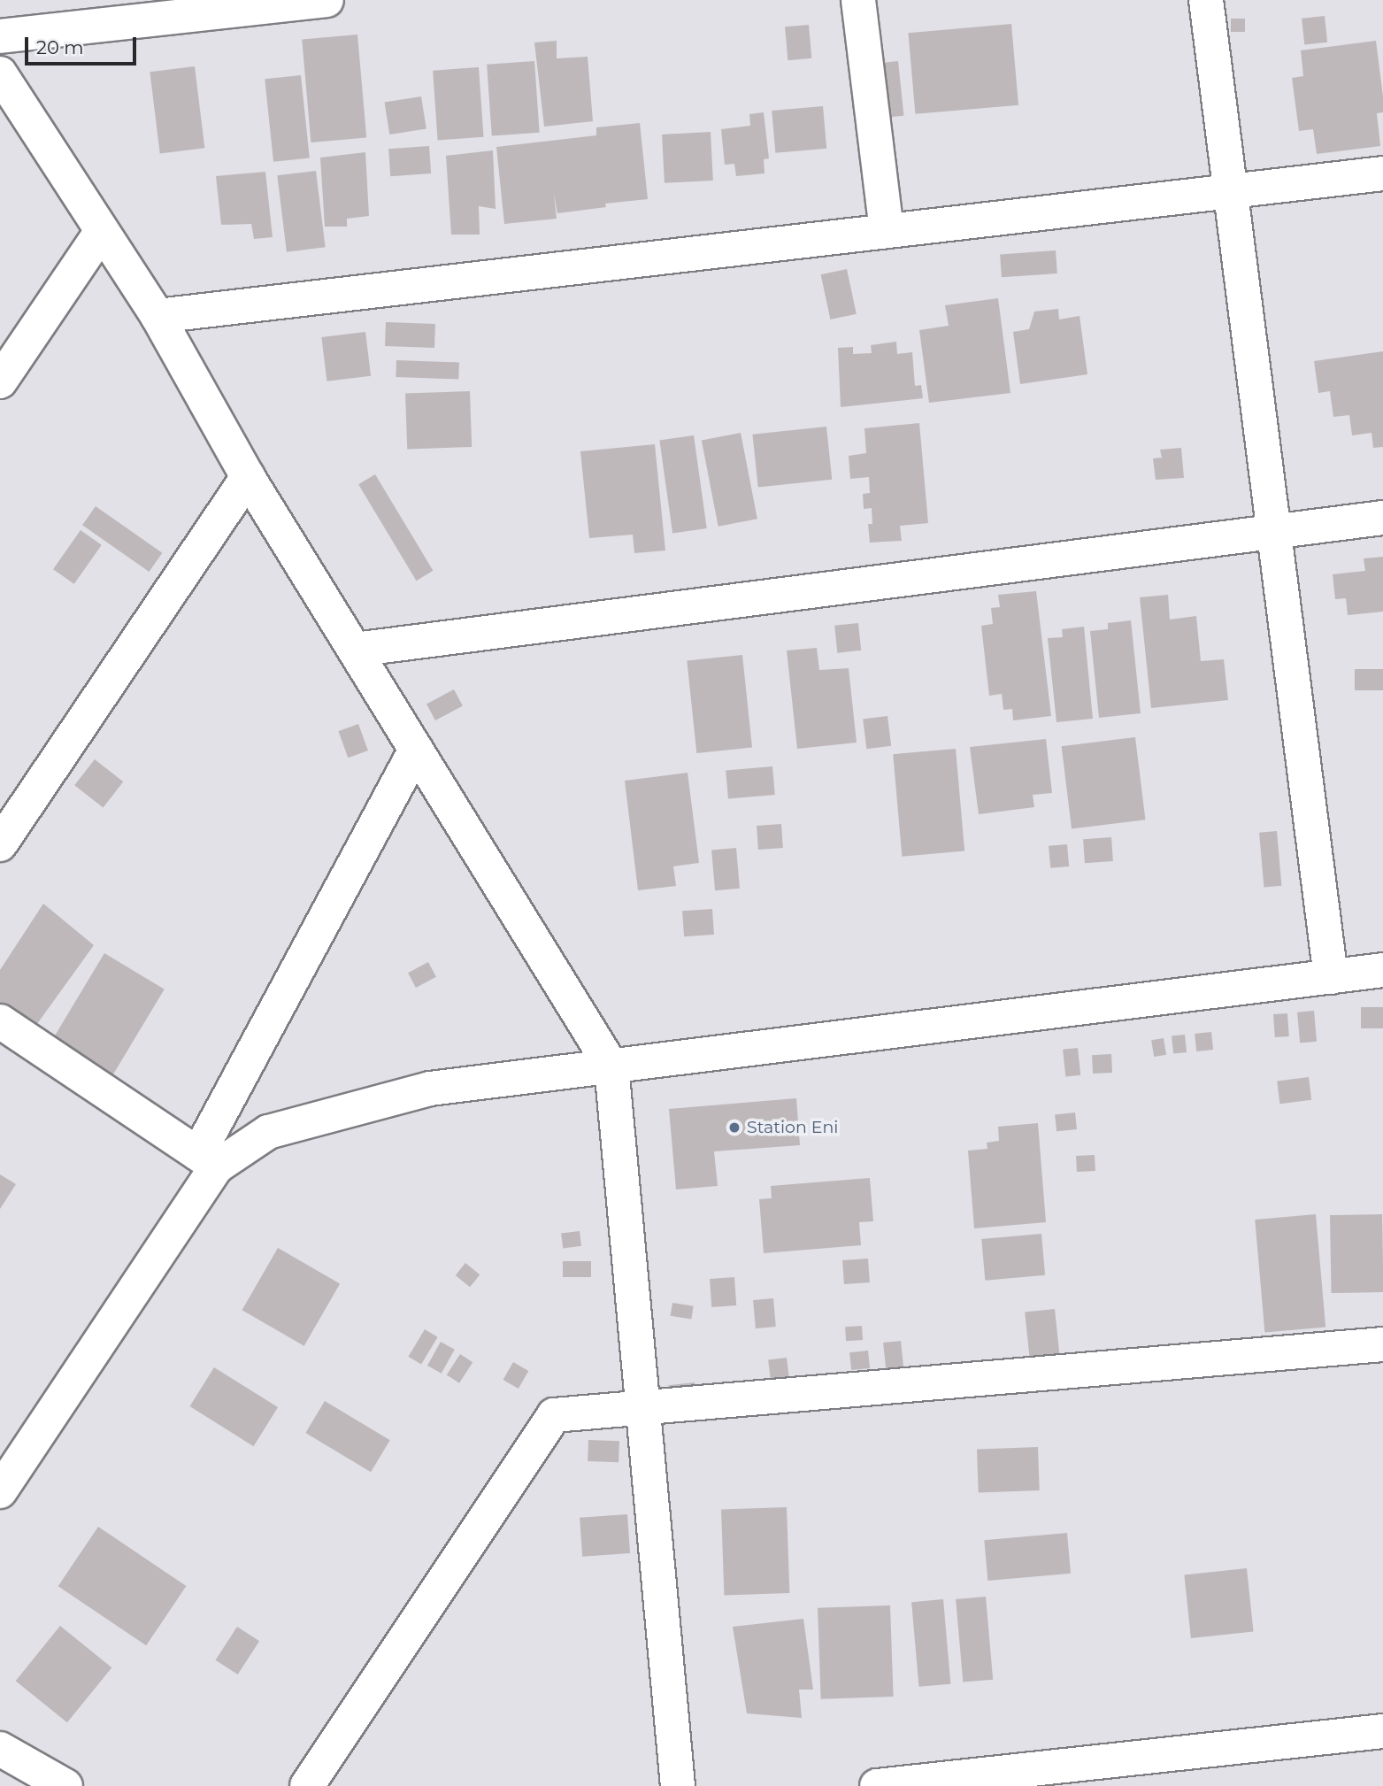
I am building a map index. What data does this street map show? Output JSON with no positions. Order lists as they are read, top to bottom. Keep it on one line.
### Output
{"places":["Station Eni"],"scale_bar":"20 m"}
